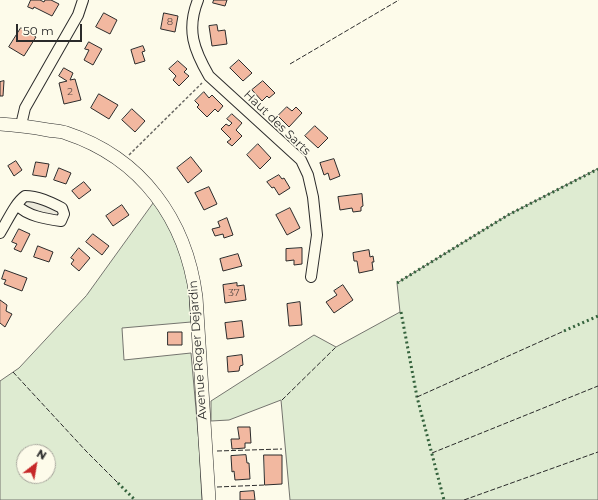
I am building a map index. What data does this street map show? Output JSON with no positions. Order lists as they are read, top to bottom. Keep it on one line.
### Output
{"streets":{"main road":["Avenue Roger Dejardin"],"street":["Haut des Sarts"]},"house_numbers":["8","2","37"],"scale_bar":"50 m","north":"top right"}
